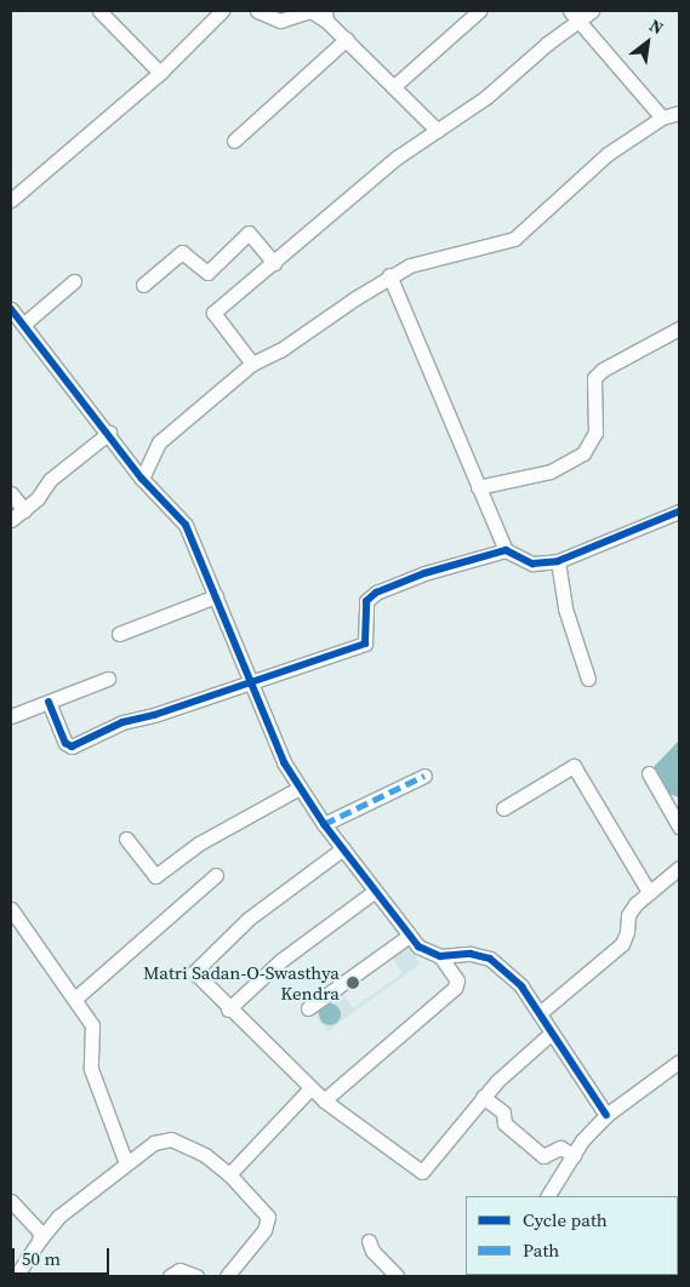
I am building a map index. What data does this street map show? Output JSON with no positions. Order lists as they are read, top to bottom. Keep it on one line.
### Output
{"places":["Matri Sadan-O-Swasthya Kendra"],"legend":["Cycle path","Path"],"scale_bar":"50 m","north":"top right"}
